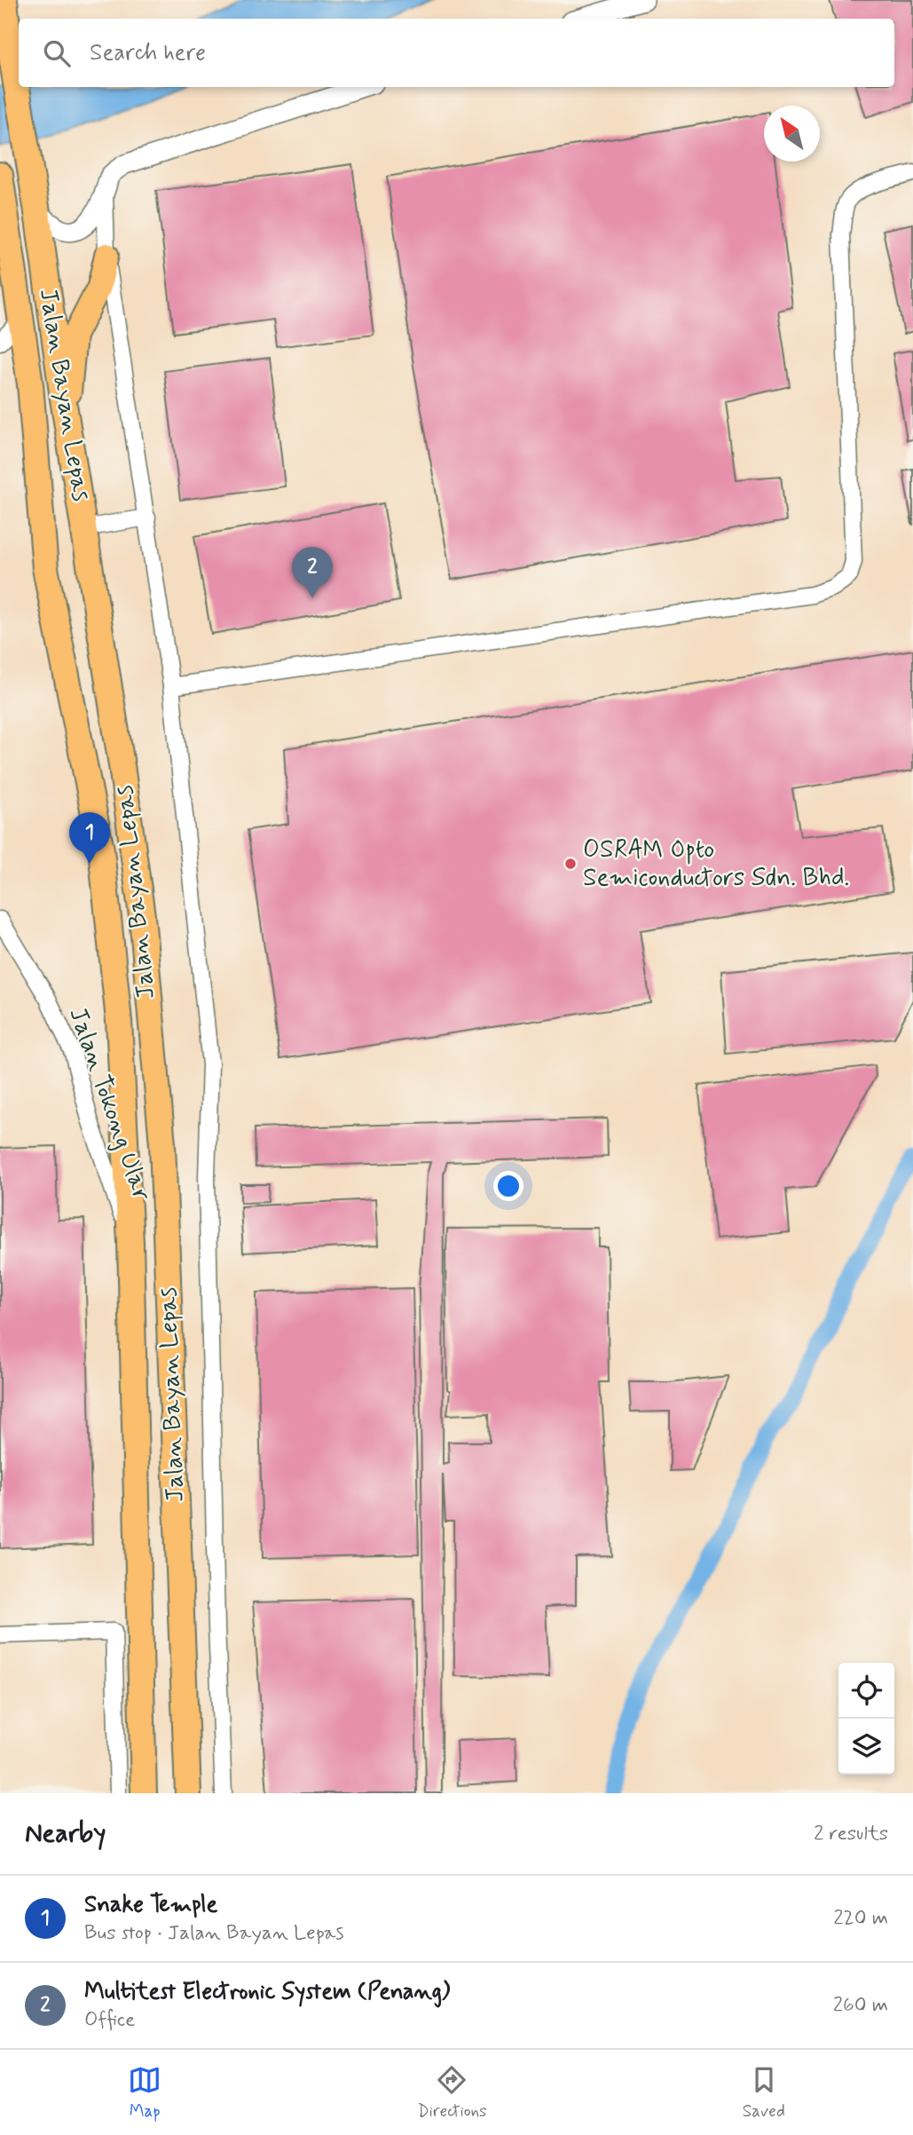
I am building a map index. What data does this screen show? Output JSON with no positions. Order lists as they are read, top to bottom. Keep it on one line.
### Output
{"streets":{"highway":["Jalan Bayan Lepas"],"street":["Jalan Tokong Ular"]},"crossings":[["Jalan Bayan Lepas","Jalan Tokong Ular"]],"places":["OSRAM Opto Semiconductors Sdn. Bhd."],"north":"top left","page":{"search":"Search here","pins":["2","1"],"heading":["Nearby","2 results"],"list":[{"mark":"1","name":"Snake Temple","note":"Bus stop · Jalan Bayan Lepas","value":"220 m"},{"mark":"2","name":"Multitest Electronic System (Penang)","note":"Office","value":"260 m"}],"nav":["Map","Directions","Saved"]}}
